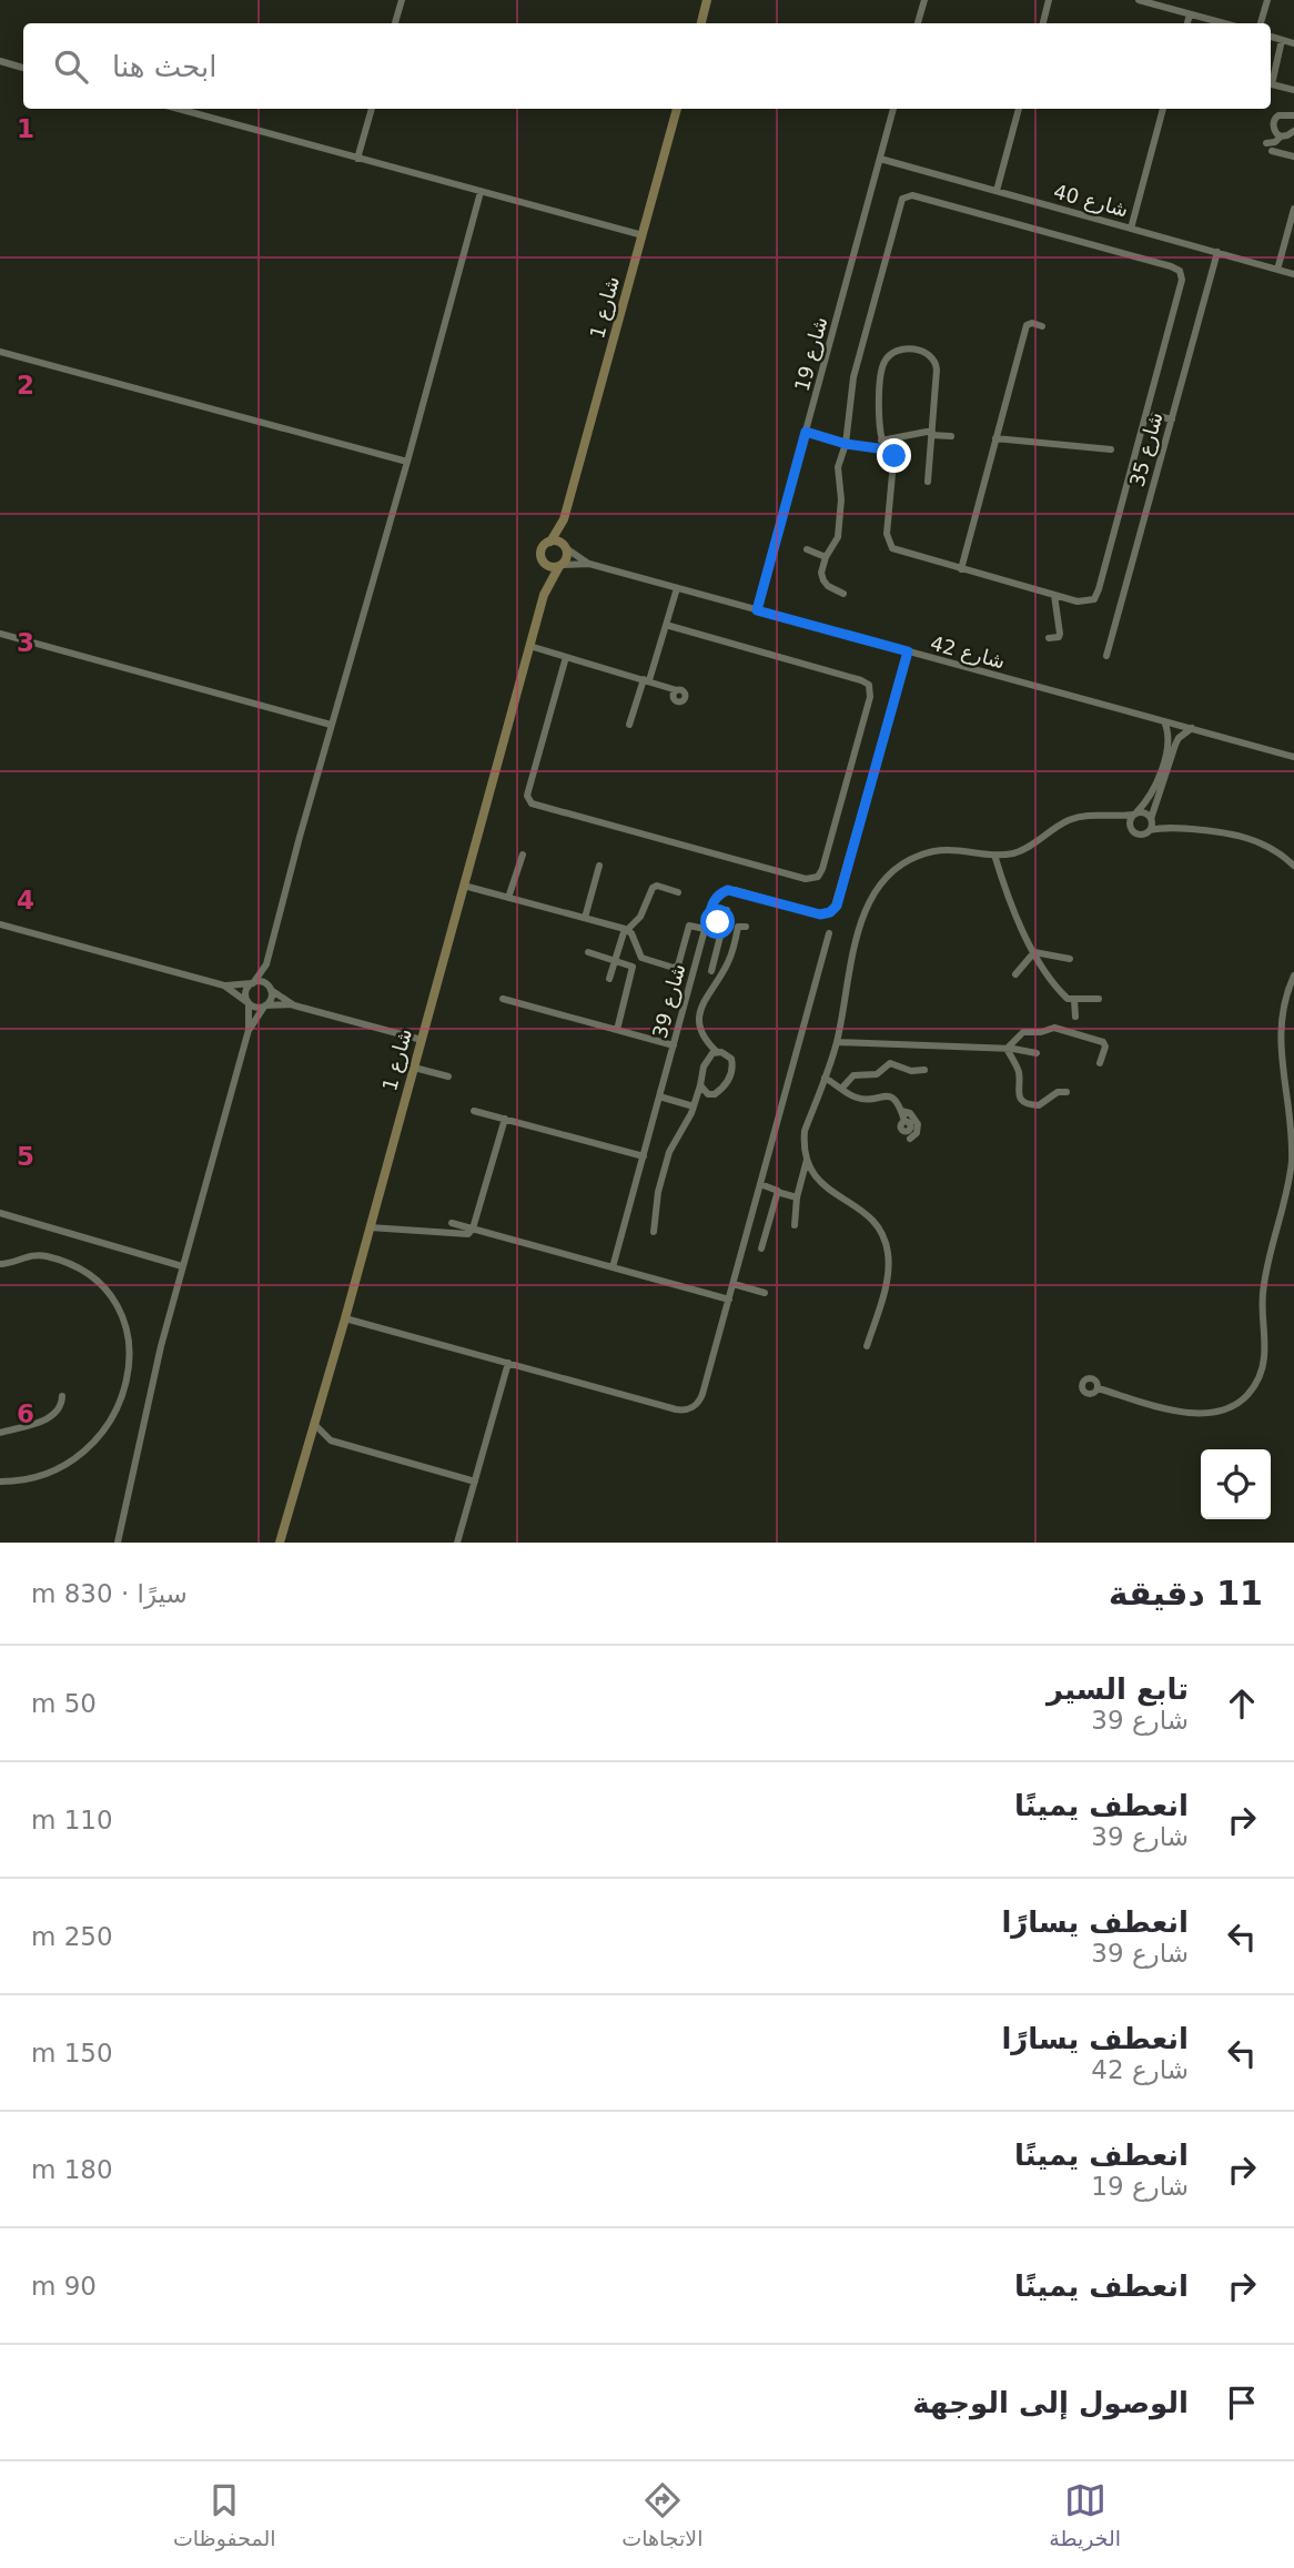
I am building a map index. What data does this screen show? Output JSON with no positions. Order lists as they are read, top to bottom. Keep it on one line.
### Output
{"streets":{"street":["شارع 40","شارع 1","شارع 19","شارع 35","شارع 42","شارع 39"]},"crossings":[["شارع 40","شارع 19"],["شارع 40","شارع 35"],["شارع 1","شارع 42"],["شارع 19","شارع 42"],["شارع 42","شارع 39"]],"page":{"search":"ابحث هنا","heading":["11 دقيقة","سيرًا · 830 m"],"list":[["تابع السير","شارع 39","50 m"],["انعطف يمينًا","شارع 39","110 m"],["انعطف يسارًا","شارع 39","250 m"],["انعطف يسارًا","شارع 42","150 m"],["انعطف يمينًا","شارع 19","180 m"],["انعطف يمينًا","90 m"],"الوصول إلى الوجهة"],"nav":["الخريطة","الاتجاهات","المحفوظات"]},"grid":{"rows":["1","2","3","4","5","6"]}}
